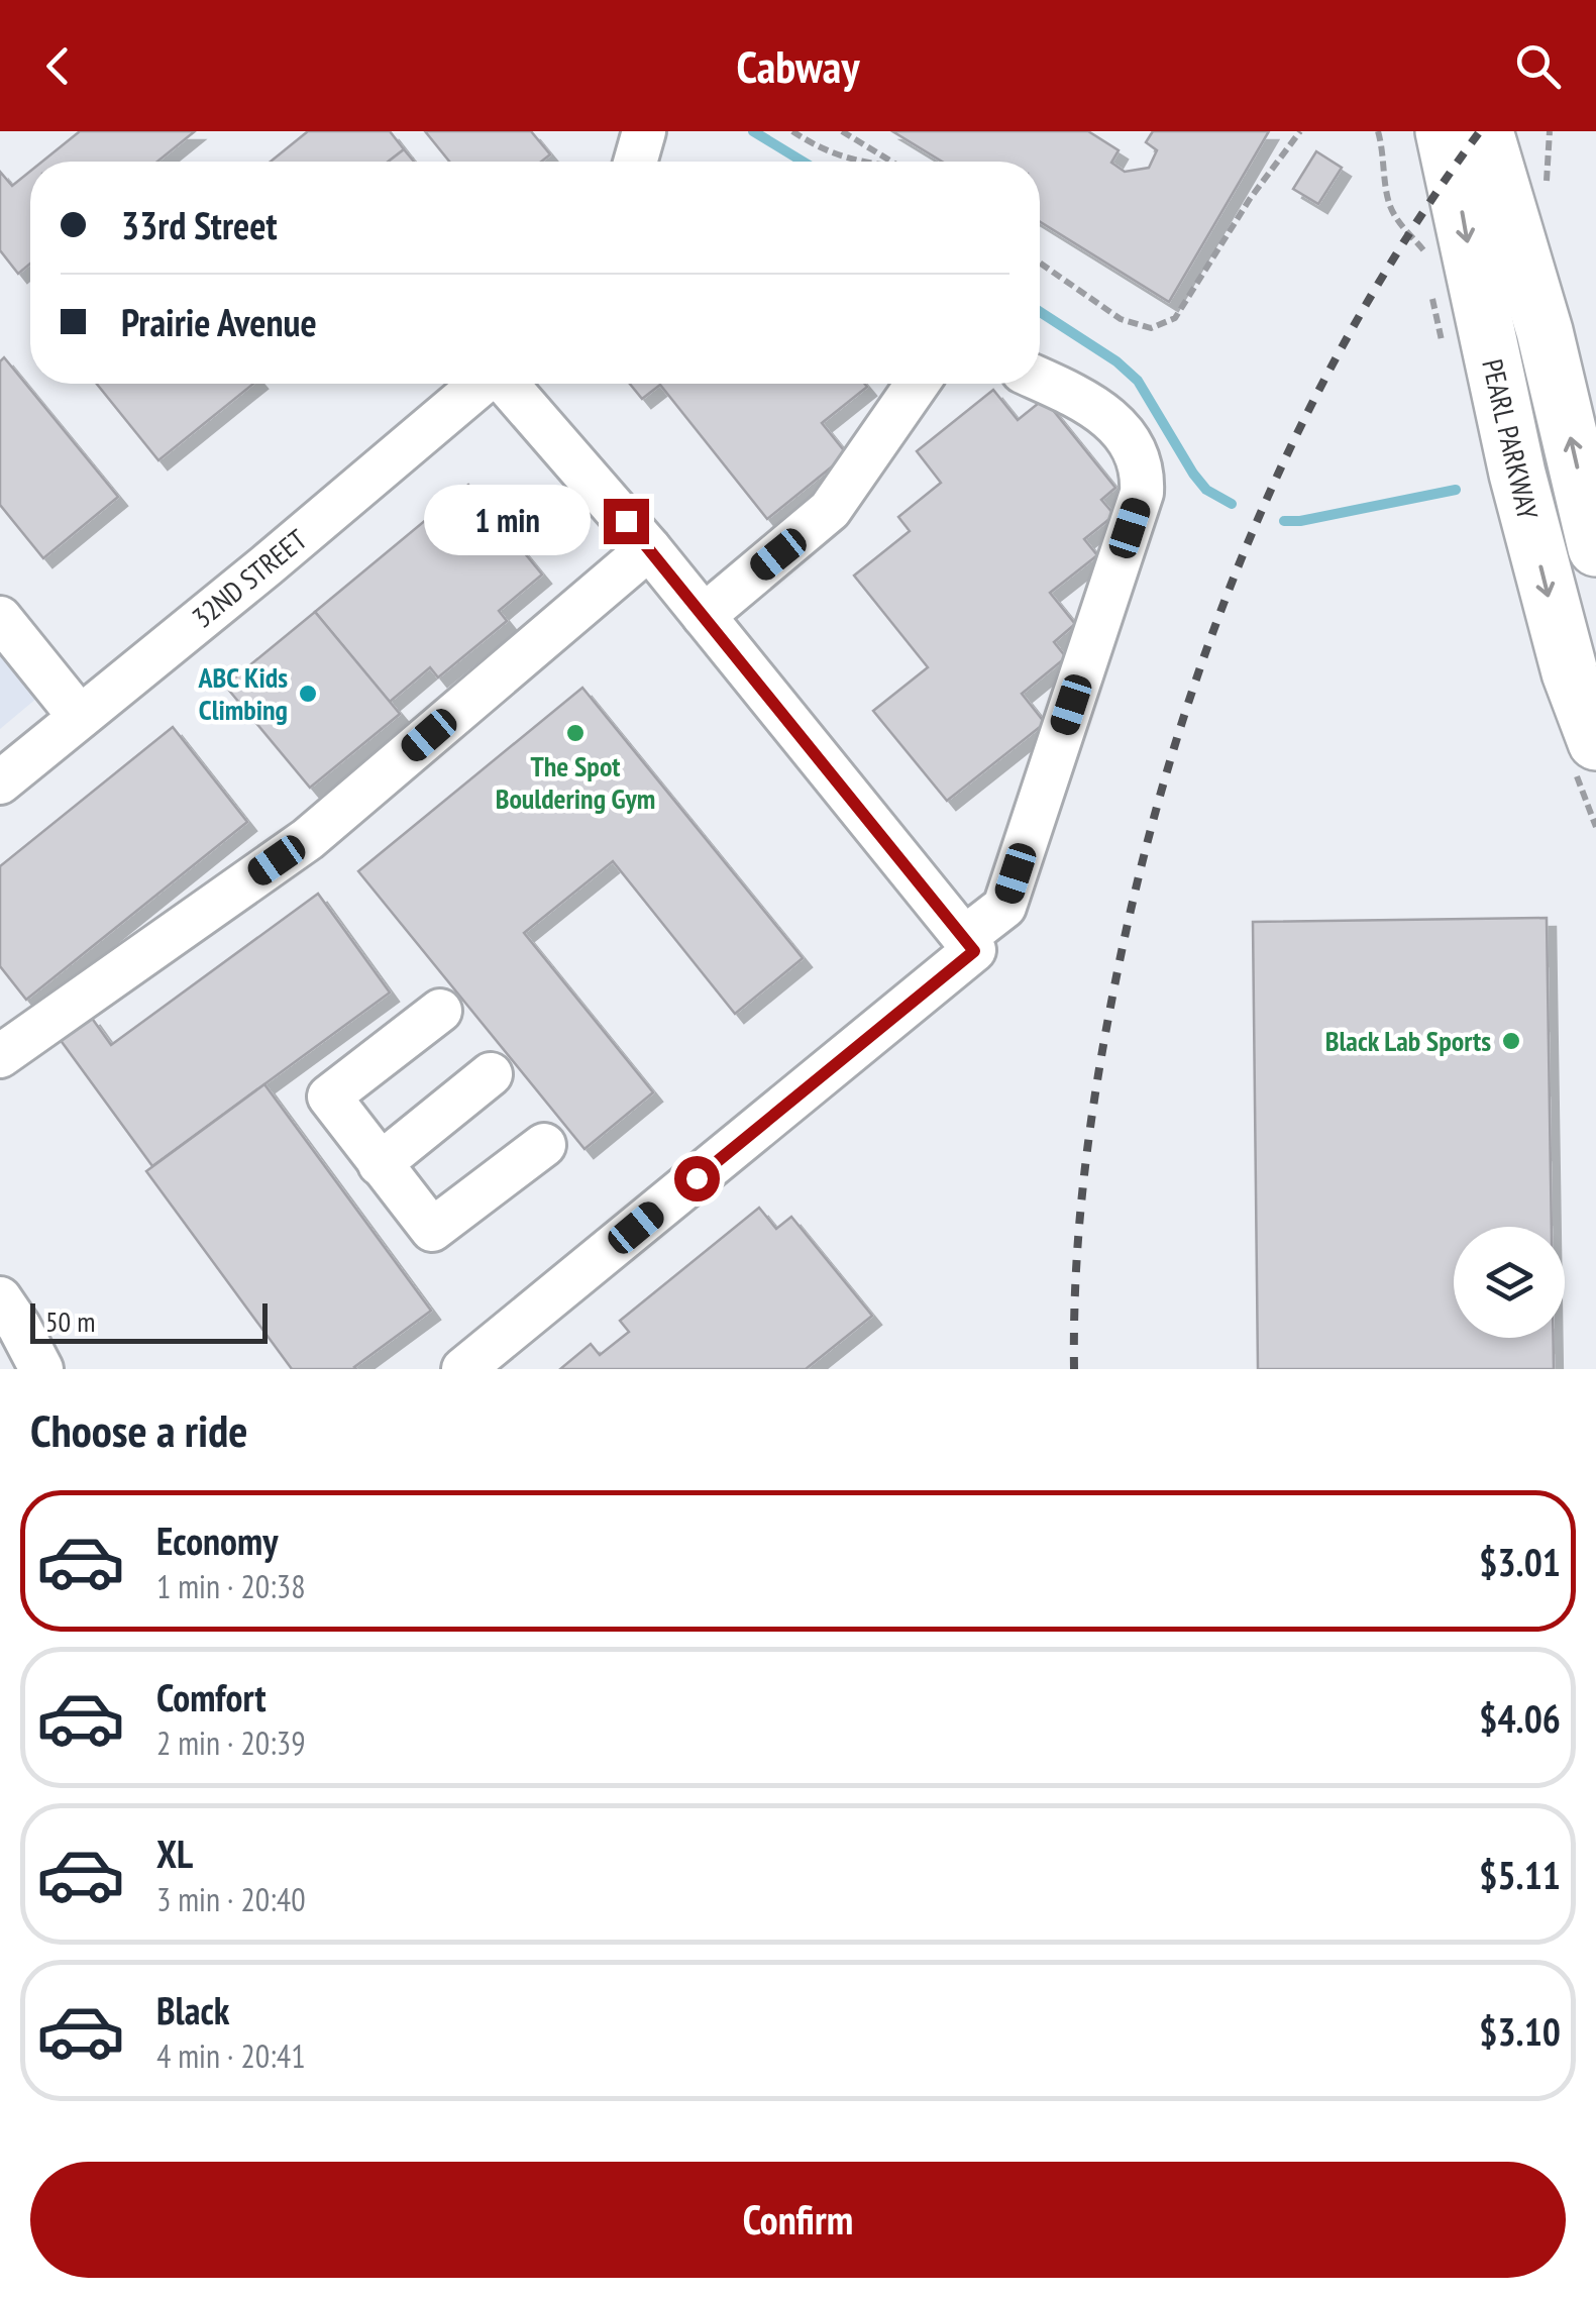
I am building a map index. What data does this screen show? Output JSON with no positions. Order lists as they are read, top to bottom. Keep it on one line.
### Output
{"streets":{"main road":["PEARL PARKWAY"],"street":["32ND STREET"]},"places":["ABC Kids Climbing","The Spot Bouldering Gym","Black Lab Sports"],"scale_bar":"50 m","page":{"header":"Cabway","banner":["33rd Street","Prairie Avenue"],"bubble":"1 min","scale":"50 m","heading":"Choose a ride","list":[{"name":"Economy","note":"1 min · 20:38","value":"$3.01"},{"name":"Comfort","note":"2 min · 20:39","value":"$4.06"},{"name":"XL","note":"3 min · 20:40","value":"$5.11"},{"name":"Black","note":"4 min · 20:41","value":"$3.10"}],"buttons":"Confirm"}}
